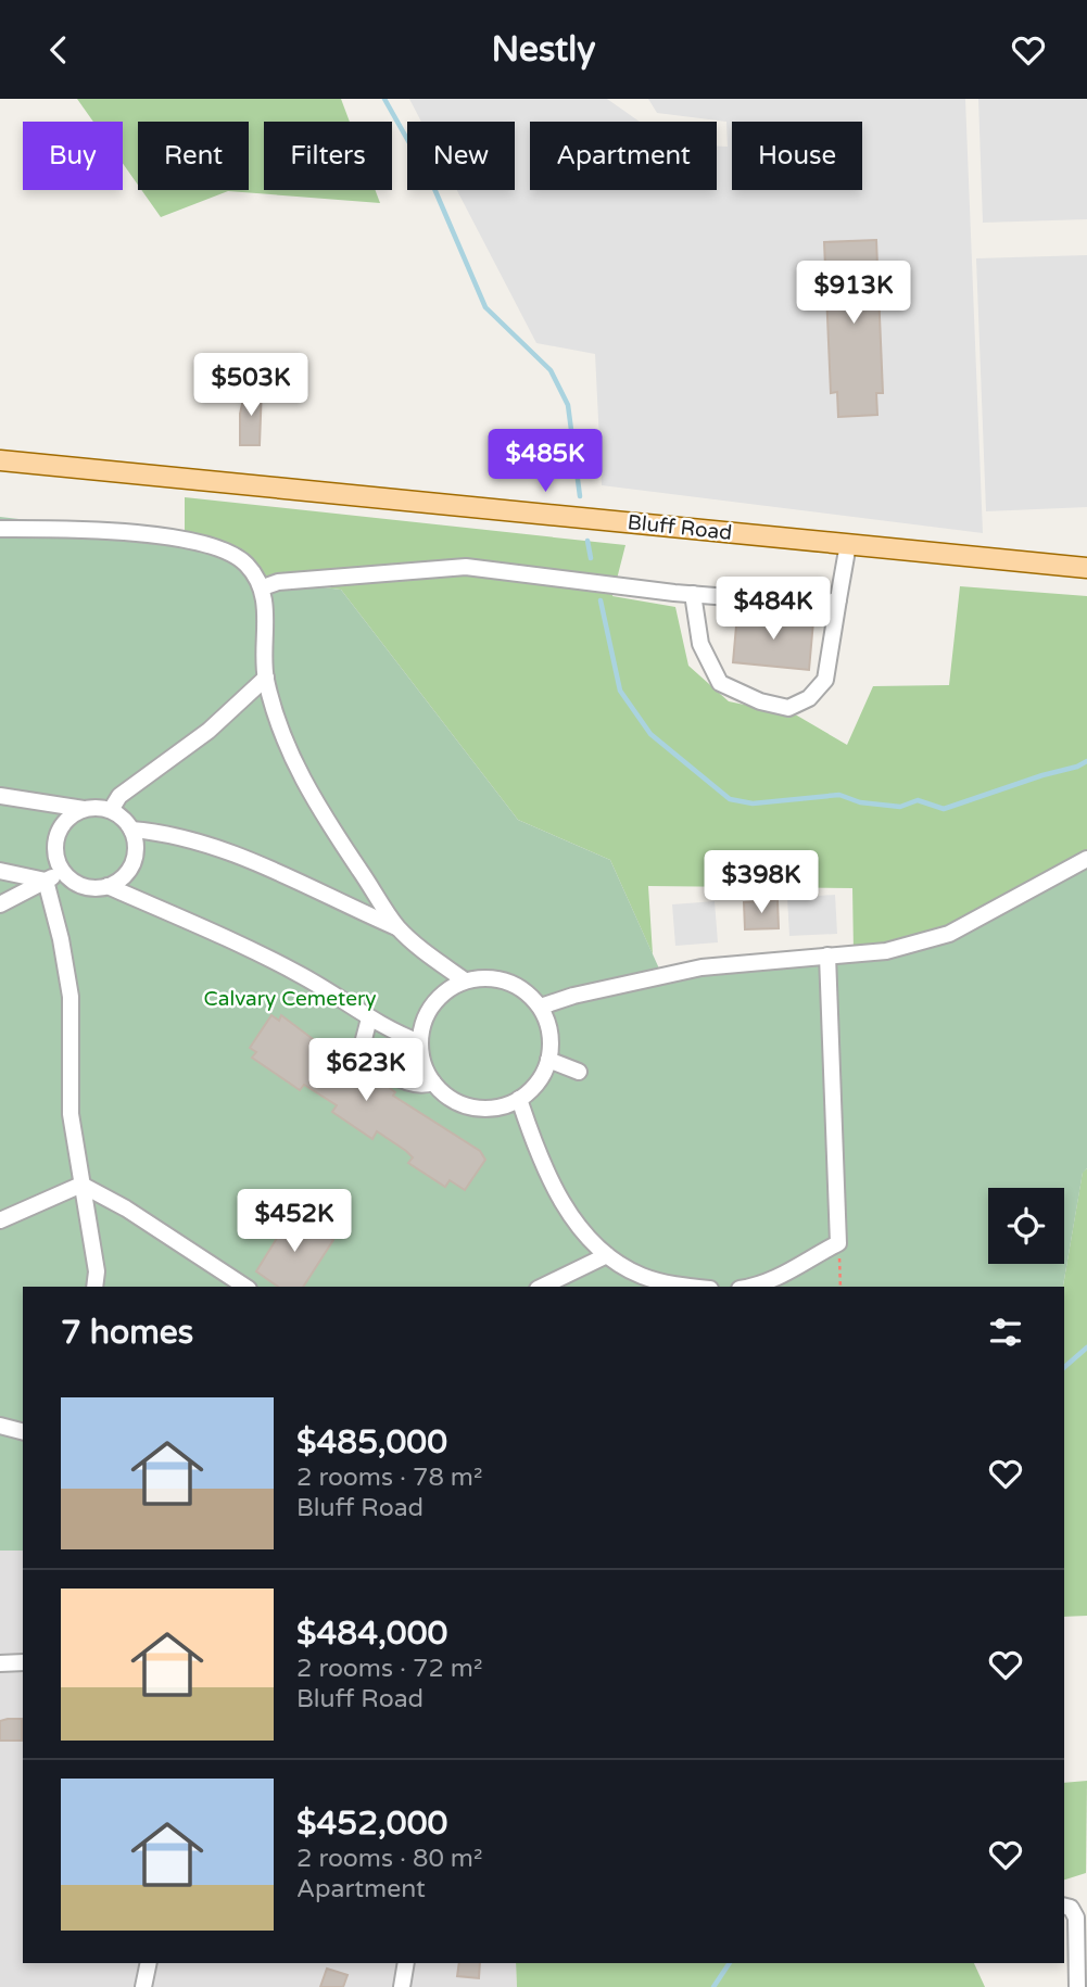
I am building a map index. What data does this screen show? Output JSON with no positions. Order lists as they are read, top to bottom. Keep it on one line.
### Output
{"streets":{"main road":["Bluff Road"]},"parks":["Calvary Cemetery"],"page":{"header":"Nestly","chip":["Buy","Rent","Filters","New","Apartment","House"],"price":["$913K","$503K","$485K","$484K","$398K","$623K","$452K"],"heading":"7 homes","list":[{"name":"$485,000","note":"2 rooms · 78 m² · Bluff Road"},{"name":"$484,000","note":"2 rooms · 72 m² · Bluff Road"},{"name":"$452,000","note":"2 rooms · 80 m² · Apartment"}]}}
